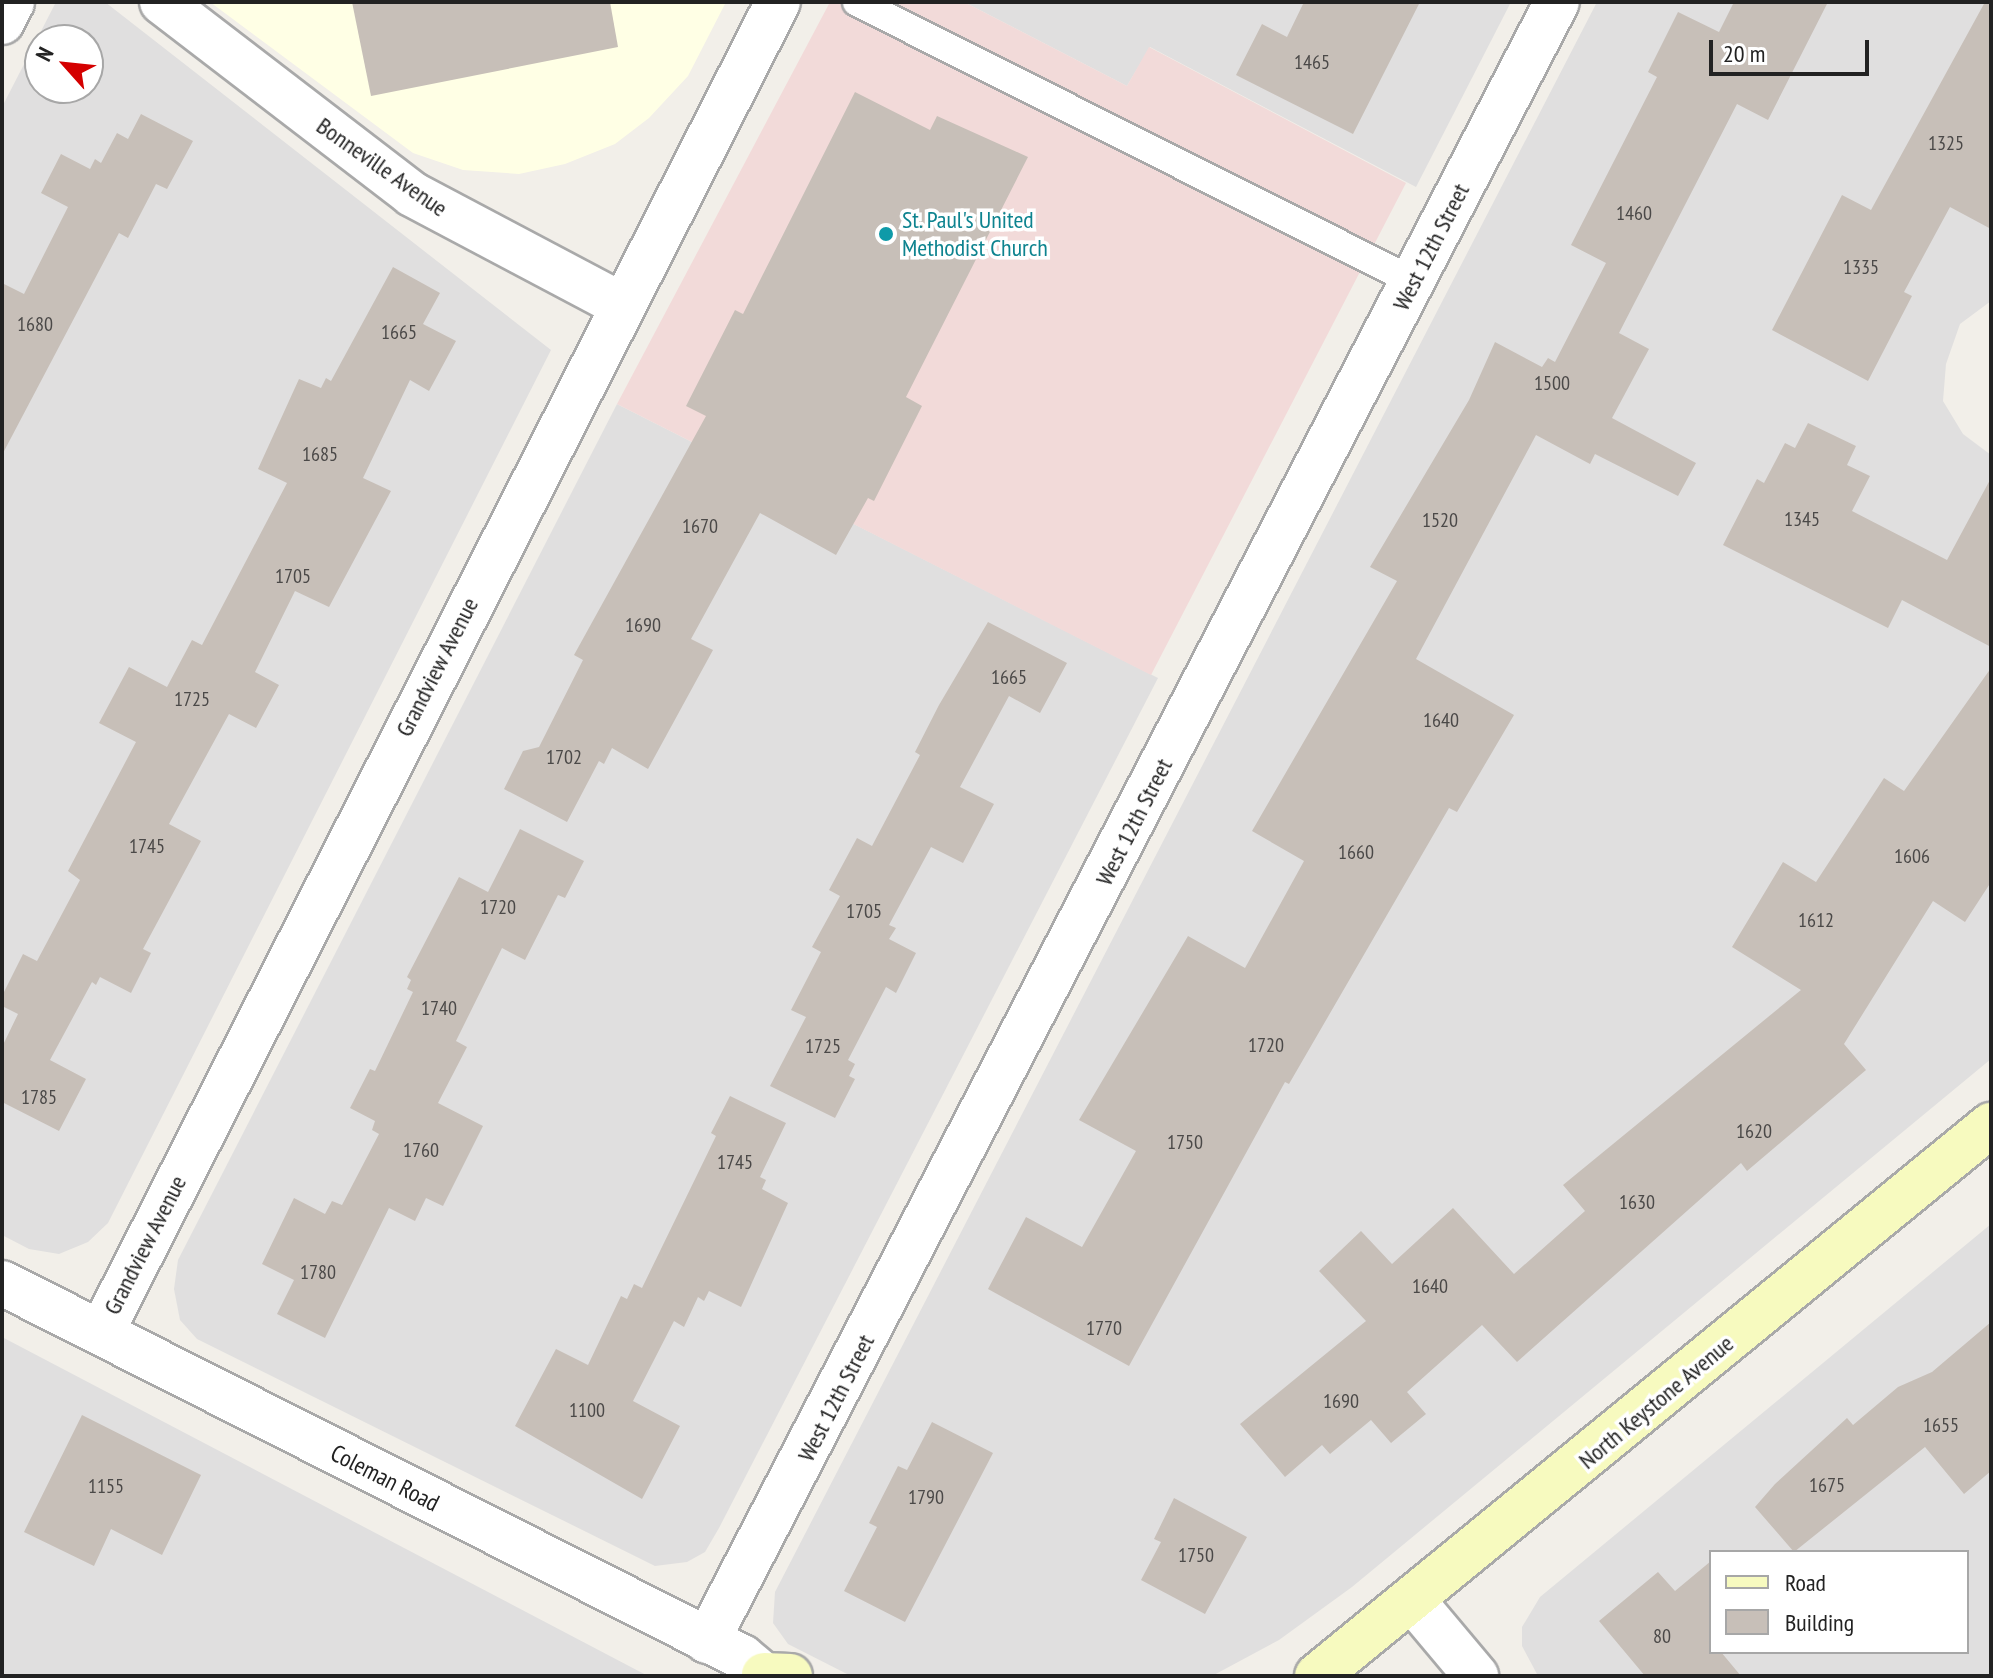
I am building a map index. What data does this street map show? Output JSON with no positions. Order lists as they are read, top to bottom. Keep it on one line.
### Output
{"streets":{"street":["Bonneville Avenue","West 12th Street","Grandview Avenue","North Keystone Avenue","Coleman Road"]},"crossings":[["Bonneville Avenue","Grandview Avenue"],["West 12th Street","Coleman Road"],["Grandview Avenue","Coleman Road"]],"places":["St. Paul's United Methodist Church"],"house_numbers":["1465","1325","1460","1335","1680","1665","1500","1685","1345","1520","1670","1705","1690","1665","1725","1640","1702","1745","1660","1606","1720","1705","1612","1740","1720","1725","1785","1620","1750","1760","1745","1630","1780","1640","1770","1690","1100","1655","1675","1155","1790","1750","80"],"legend":["Road","Building"],"scale_bar":"20 m","north":"top left"}
